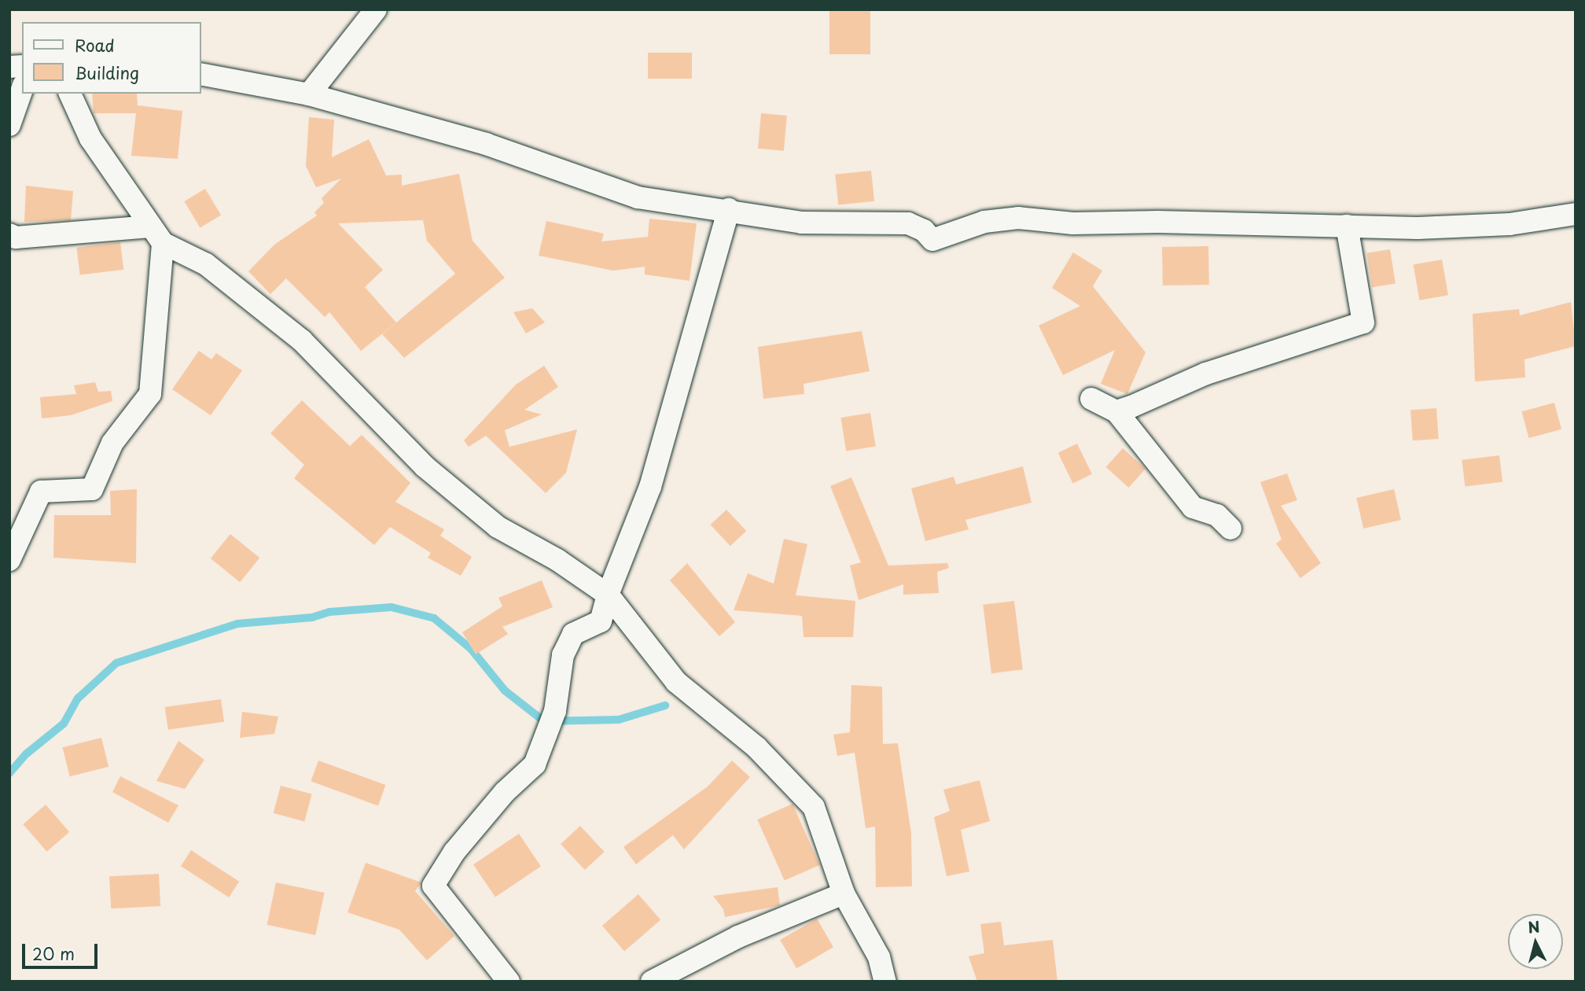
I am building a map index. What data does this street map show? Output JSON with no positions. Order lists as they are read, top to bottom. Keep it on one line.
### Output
{"legend":["Road","Building"],"scale_bar":"20 m","north":"top"}
